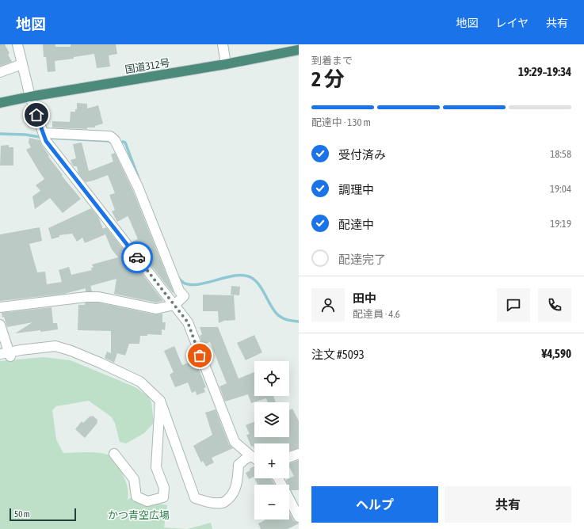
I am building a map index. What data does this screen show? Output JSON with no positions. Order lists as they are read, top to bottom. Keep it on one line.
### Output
{"streets":{"highway":["国道312号"]},"parks":["かつ青空広場"],"scale_bar":"50 m","page":{"header":"地図","nav":["地図","レイヤ","共有"],"heading":["2 分","到着まで","19:29–19:34"],"panel":["田中","配達員 · 4.6","注文 #5093","¥4,590"],"bar":"配達中 · 130 m","list":[["受付済み","18:58"],["調理中","19:04"],["配達中","19:19"],"配達完了"],"map_buttons":["+","−"],"buttons":["ヘルプ","共有"],"scale":"50 m"}}
